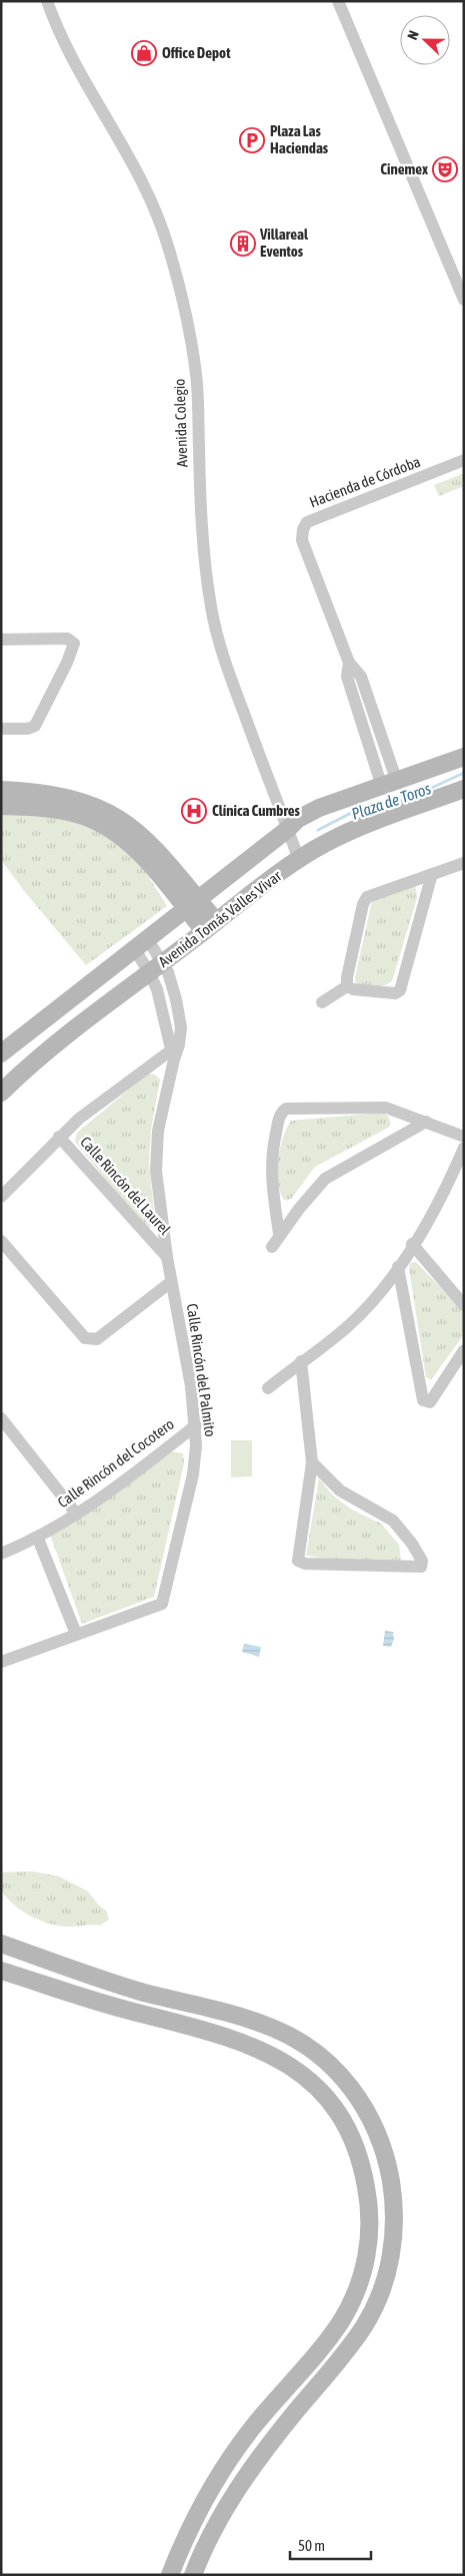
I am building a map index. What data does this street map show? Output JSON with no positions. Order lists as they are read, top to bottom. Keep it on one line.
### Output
{"streets":{"street":["Avenida Colegio","Hacienda de Córdoba","Avenida Tomás Valles Vivar","Calle Rincón del Laurel","Calle Rincón del Palmito","Calle Rincón del Cocotero"]},"crossings":[["Avenida Colegio","Avenida Tomás Valles Vivar"],["Hacienda de Córdoba","Avenida Tomás Valles Vivar"],["Avenida Tomás Valles Vivar","Calle Rincón del Palmito"],["Calle Rincón del Laurel","Calle Rincón del Palmito"],["Calle Rincón del Palmito","Calle Rincón del Cocotero"]],"water":["Plaza de Toros"],"places":{"shop":["Office Depot"],"parking":["Plaza Las Haciendas"],"theatre":["Cinemex"],"building":["Villareal Eventos"],"hospital":["Clínica Cumbres"]},"scale_bar":"50 m","north":"left"}
